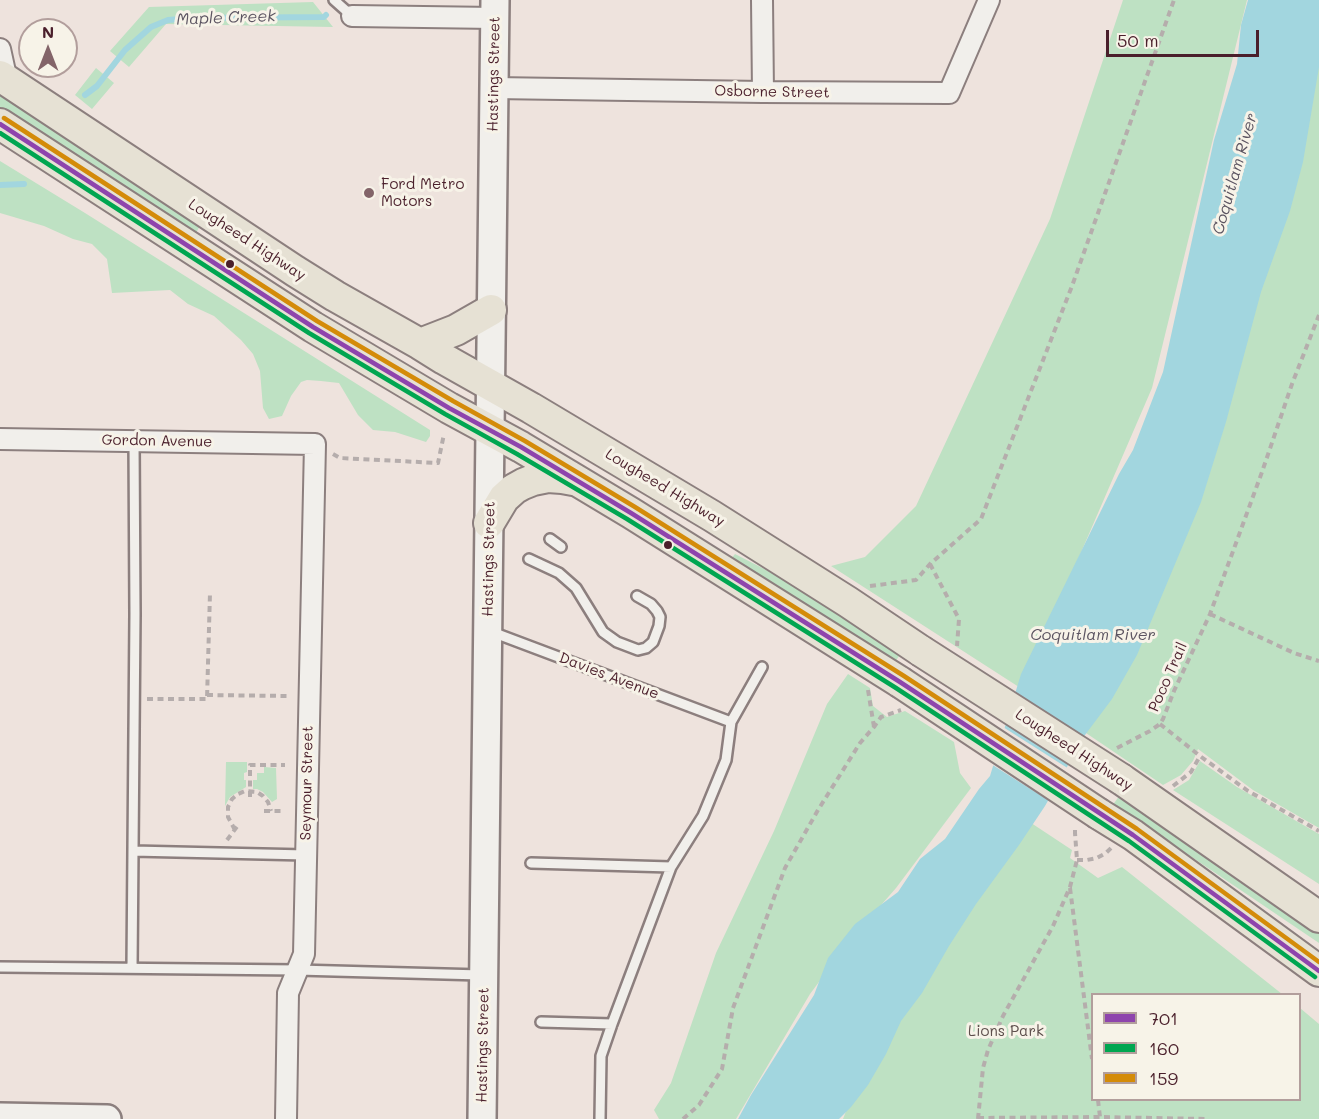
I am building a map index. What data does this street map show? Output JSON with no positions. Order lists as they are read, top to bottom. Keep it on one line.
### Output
{"streets":{"main road":["Lougheed Highway"],"street":["Hastings Street","Osborne Street","Gordon Avenue","Seymour Street"],"lane":["Davies Avenue"],"path":["Poco Trail"]},"crossings":[["Hastings Street","Osborne Street"],["Hastings Street","Lougheed Highway"],["Hastings Street","Davies Avenue"],["Gordon Avenue","Seymour Street"]],"water":["Maple Creek","Coquitlam River"],"parks":["Lions Park"],"places":["Ford Metro Motors"],"lines":["transit line 159","transit line 701","transit line 160"],"legend":["701","160","159"],"scale_bar":"50 m","north":"top"}
